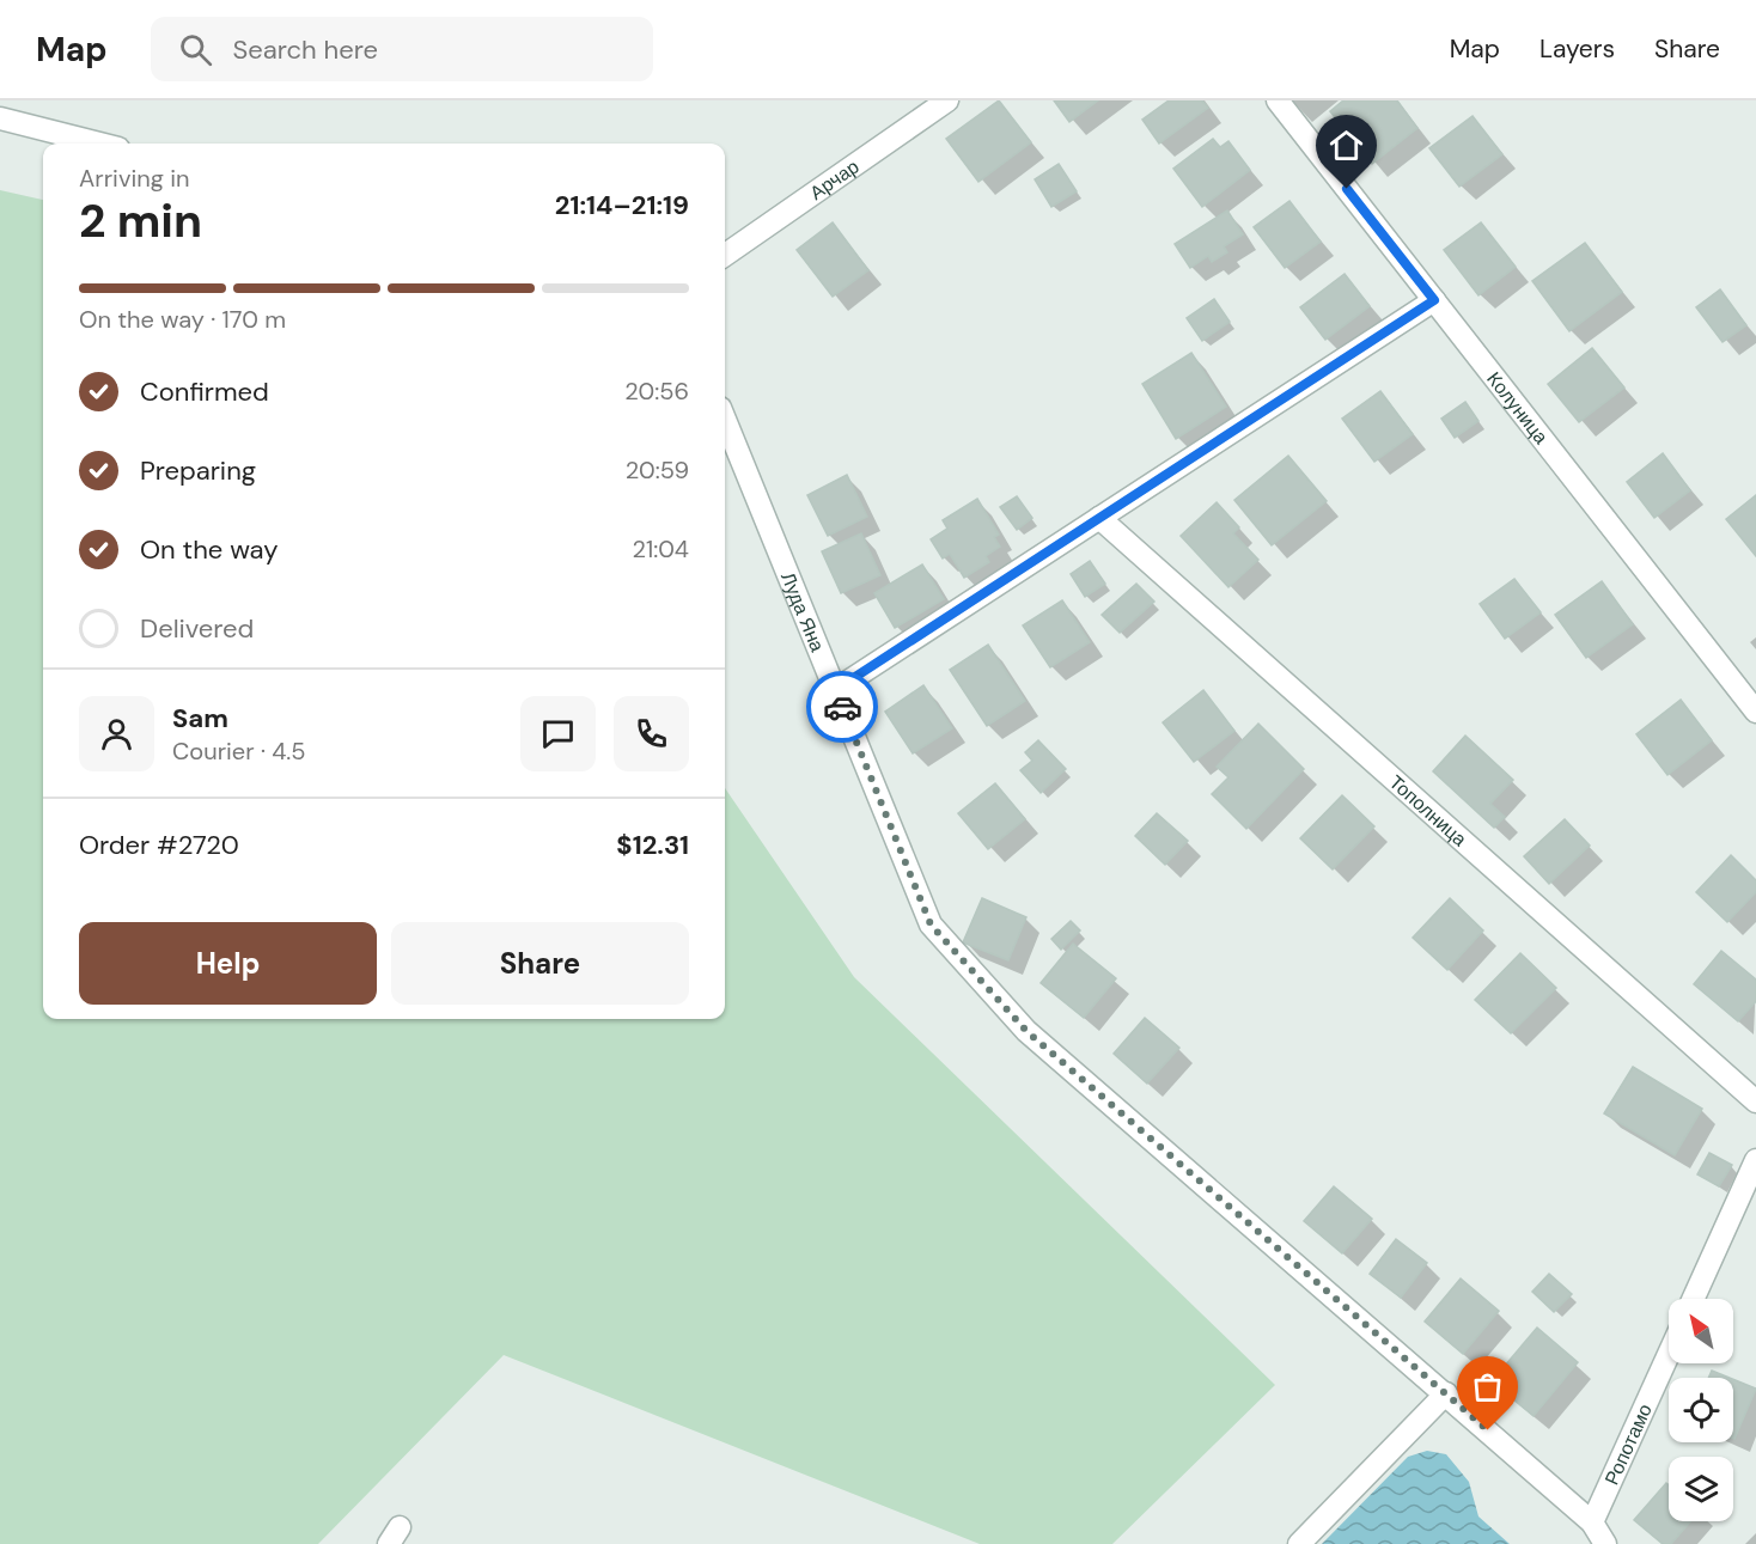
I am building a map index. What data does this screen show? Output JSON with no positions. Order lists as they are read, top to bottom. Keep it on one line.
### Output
{"streets":{"street":["Арчар","Колуница","Луда Яна","Тополница","Ропотамо"]},"crossings":[["Луда Яна","Ропотамо"]],"north":"top left","page":{"header":"Map","search":"Search here","nav":["Map","Layers","Share"],"heading":["2 min","Arriving in","21:14–21:19"],"panel":["Sam","Courier · 4.5","Order #2720","$12.31"],"bar":"On the way · 170 m","list":[["Confirmed","20:56"],["Preparing","20:59"],["On the way","21:04"],"Delivered"],"buttons":["Help","Share"]}}
